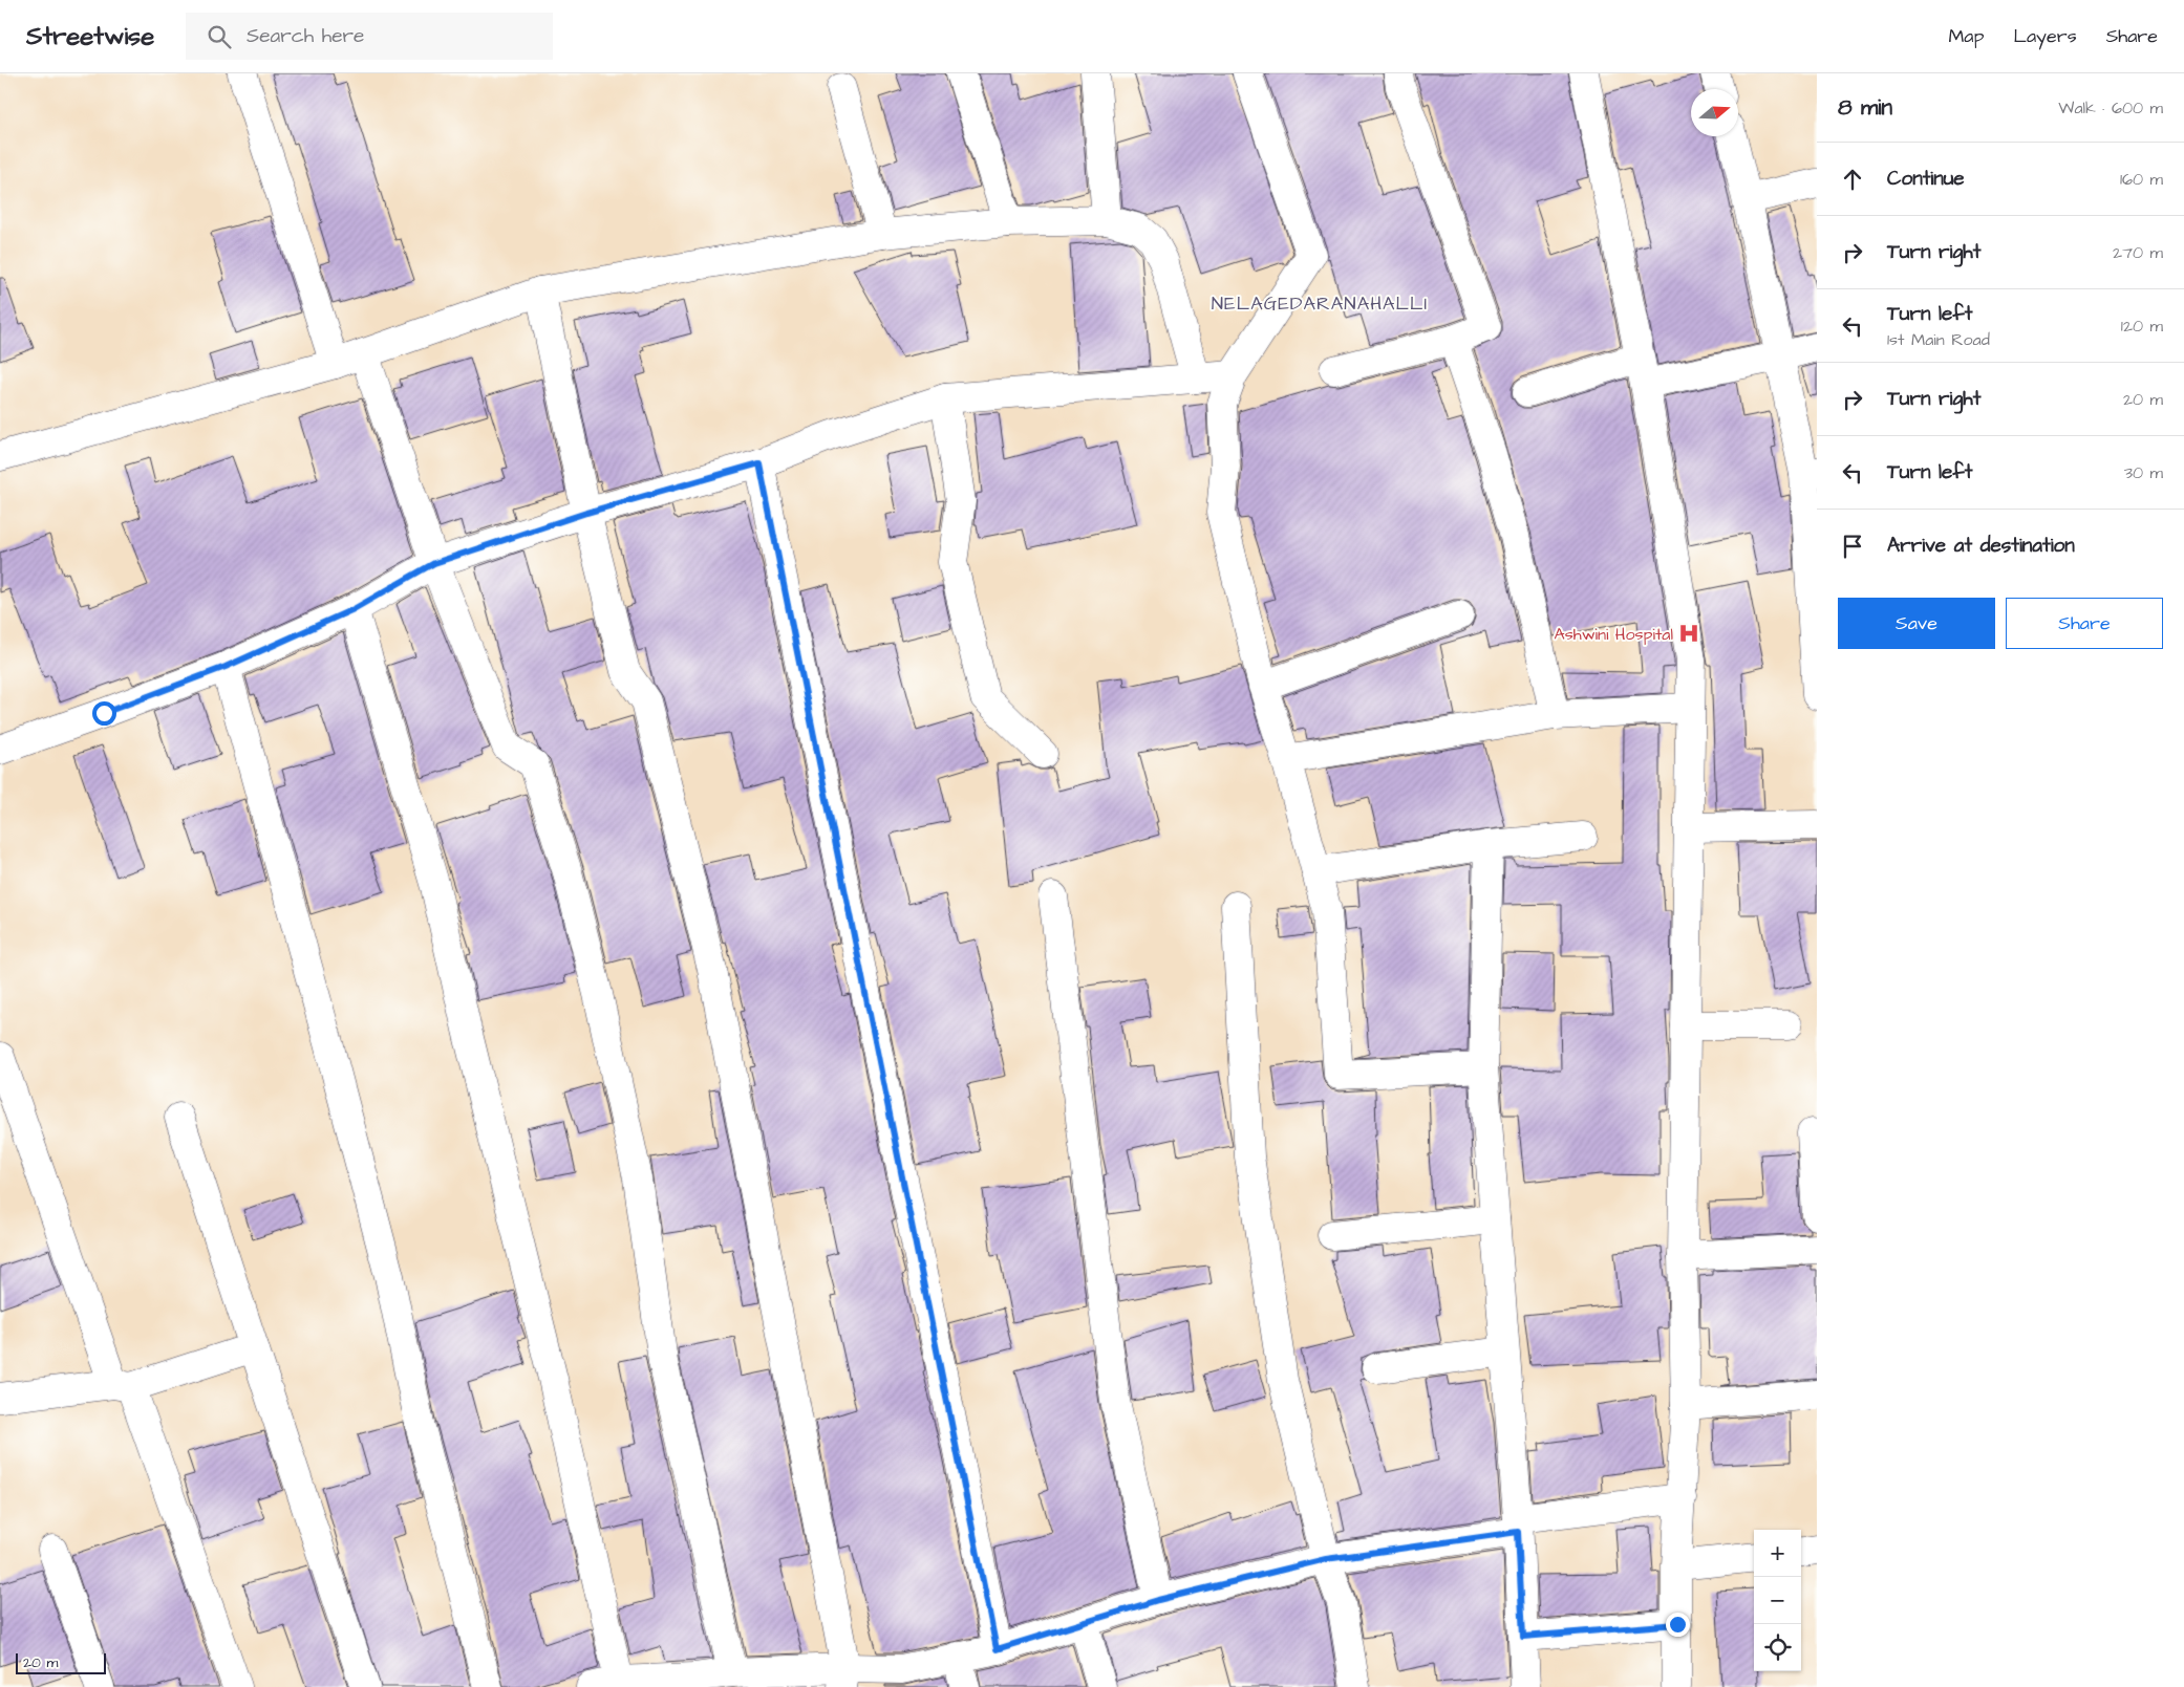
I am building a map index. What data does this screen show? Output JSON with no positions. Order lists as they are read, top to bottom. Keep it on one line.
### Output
{"districts":["NELAGEDARANAHALLI"],"places":{"hospital":["Ashwini Hospital"]},"scale_bar":"20 m","north":"right","page":{"header":"Streetwise","search":"Search here","nav":["Map","Layers","Share"],"heading":["8 min","Walk · 600 m"],"list":[["Continue","160 m"],["Turn right","270 m"],["Turn left","1st Main Road","120 m"],["Turn right","20 m"],["Turn left","30 m"],"Arrive at destination"],"buttons":["Save","Share"],"map_buttons":["+","−"],"scale":"20 m"}}
